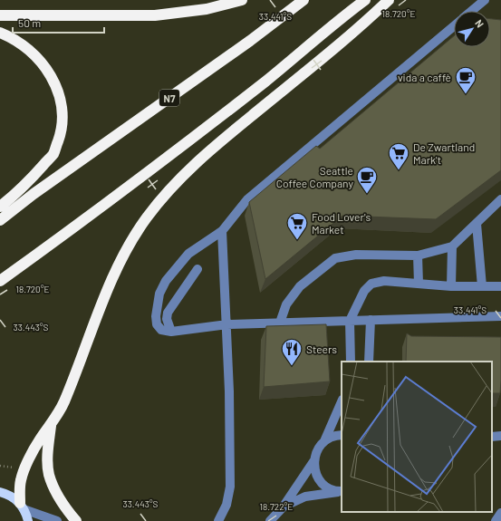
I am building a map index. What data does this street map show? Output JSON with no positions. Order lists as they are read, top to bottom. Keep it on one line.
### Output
{"streets":{"highway":["N7"]},"places":{"cafe":["vida a caffè","Seattle Coffee Company"],"supermarket":["De Zwartland Mark't","Food Lover's Market"],"restaurant":["Steers"]},"scale_bar":"50 m","north":"top right","coordinates":["18.720°E","33.441°S","33.443°S","18.722°E"]}
